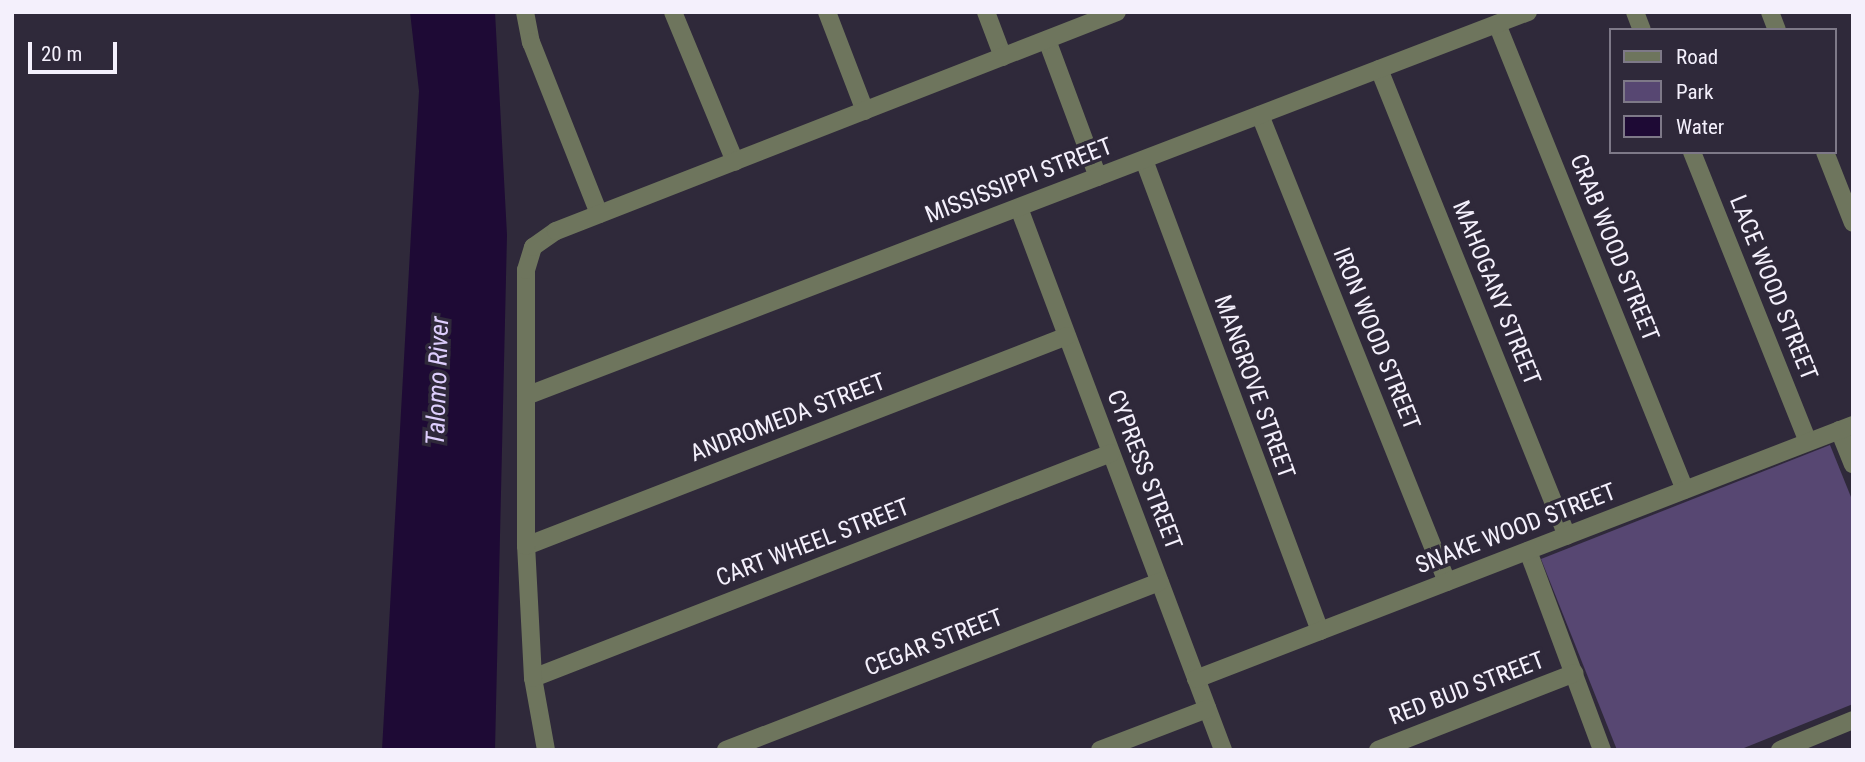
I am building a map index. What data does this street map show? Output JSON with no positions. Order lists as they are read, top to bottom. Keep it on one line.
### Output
{"streets":{"street":["MISSISSIPPI STREET","CRAB WOOD STREET","LACE WOOD STREET","MAHOGANY STREET","IRON WOOD STREET","MANGROVE STREET","ANDROMEDA STREET","CYPRESS STREET","SNAKE WOOD STREET","CART WHEEL STREET","CEGAR STREET","RED BUD STREET"]},"crossings":[["MISSISSIPPI STREET","CRAB WOOD STREET"],["MISSISSIPPI STREET","MAHOGANY STREET"],["MISSISSIPPI STREET","IRON WOOD STREET"],["MISSISSIPPI STREET","MANGROVE STREET"],["MISSISSIPPI STREET","CYPRESS STREET"],["CRAB WOOD STREET","SNAKE WOOD STREET"],["LACE WOOD STREET","SNAKE WOOD STREET"],["MAHOGANY STREET","SNAKE WOOD STREET"],["IRON WOOD STREET","SNAKE WOOD STREET"],["MANGROVE STREET","SNAKE WOOD STREET"],["ANDROMEDA STREET","CYPRESS STREET"],["CYPRESS STREET","SNAKE WOOD STREET"],["CYPRESS STREET","CART WHEEL STREET"],["CYPRESS STREET","CEGAR STREET"]],"water":["Talomo River"],"legend":["Road","Park","Water"],"scale_bar":"20 m"}
